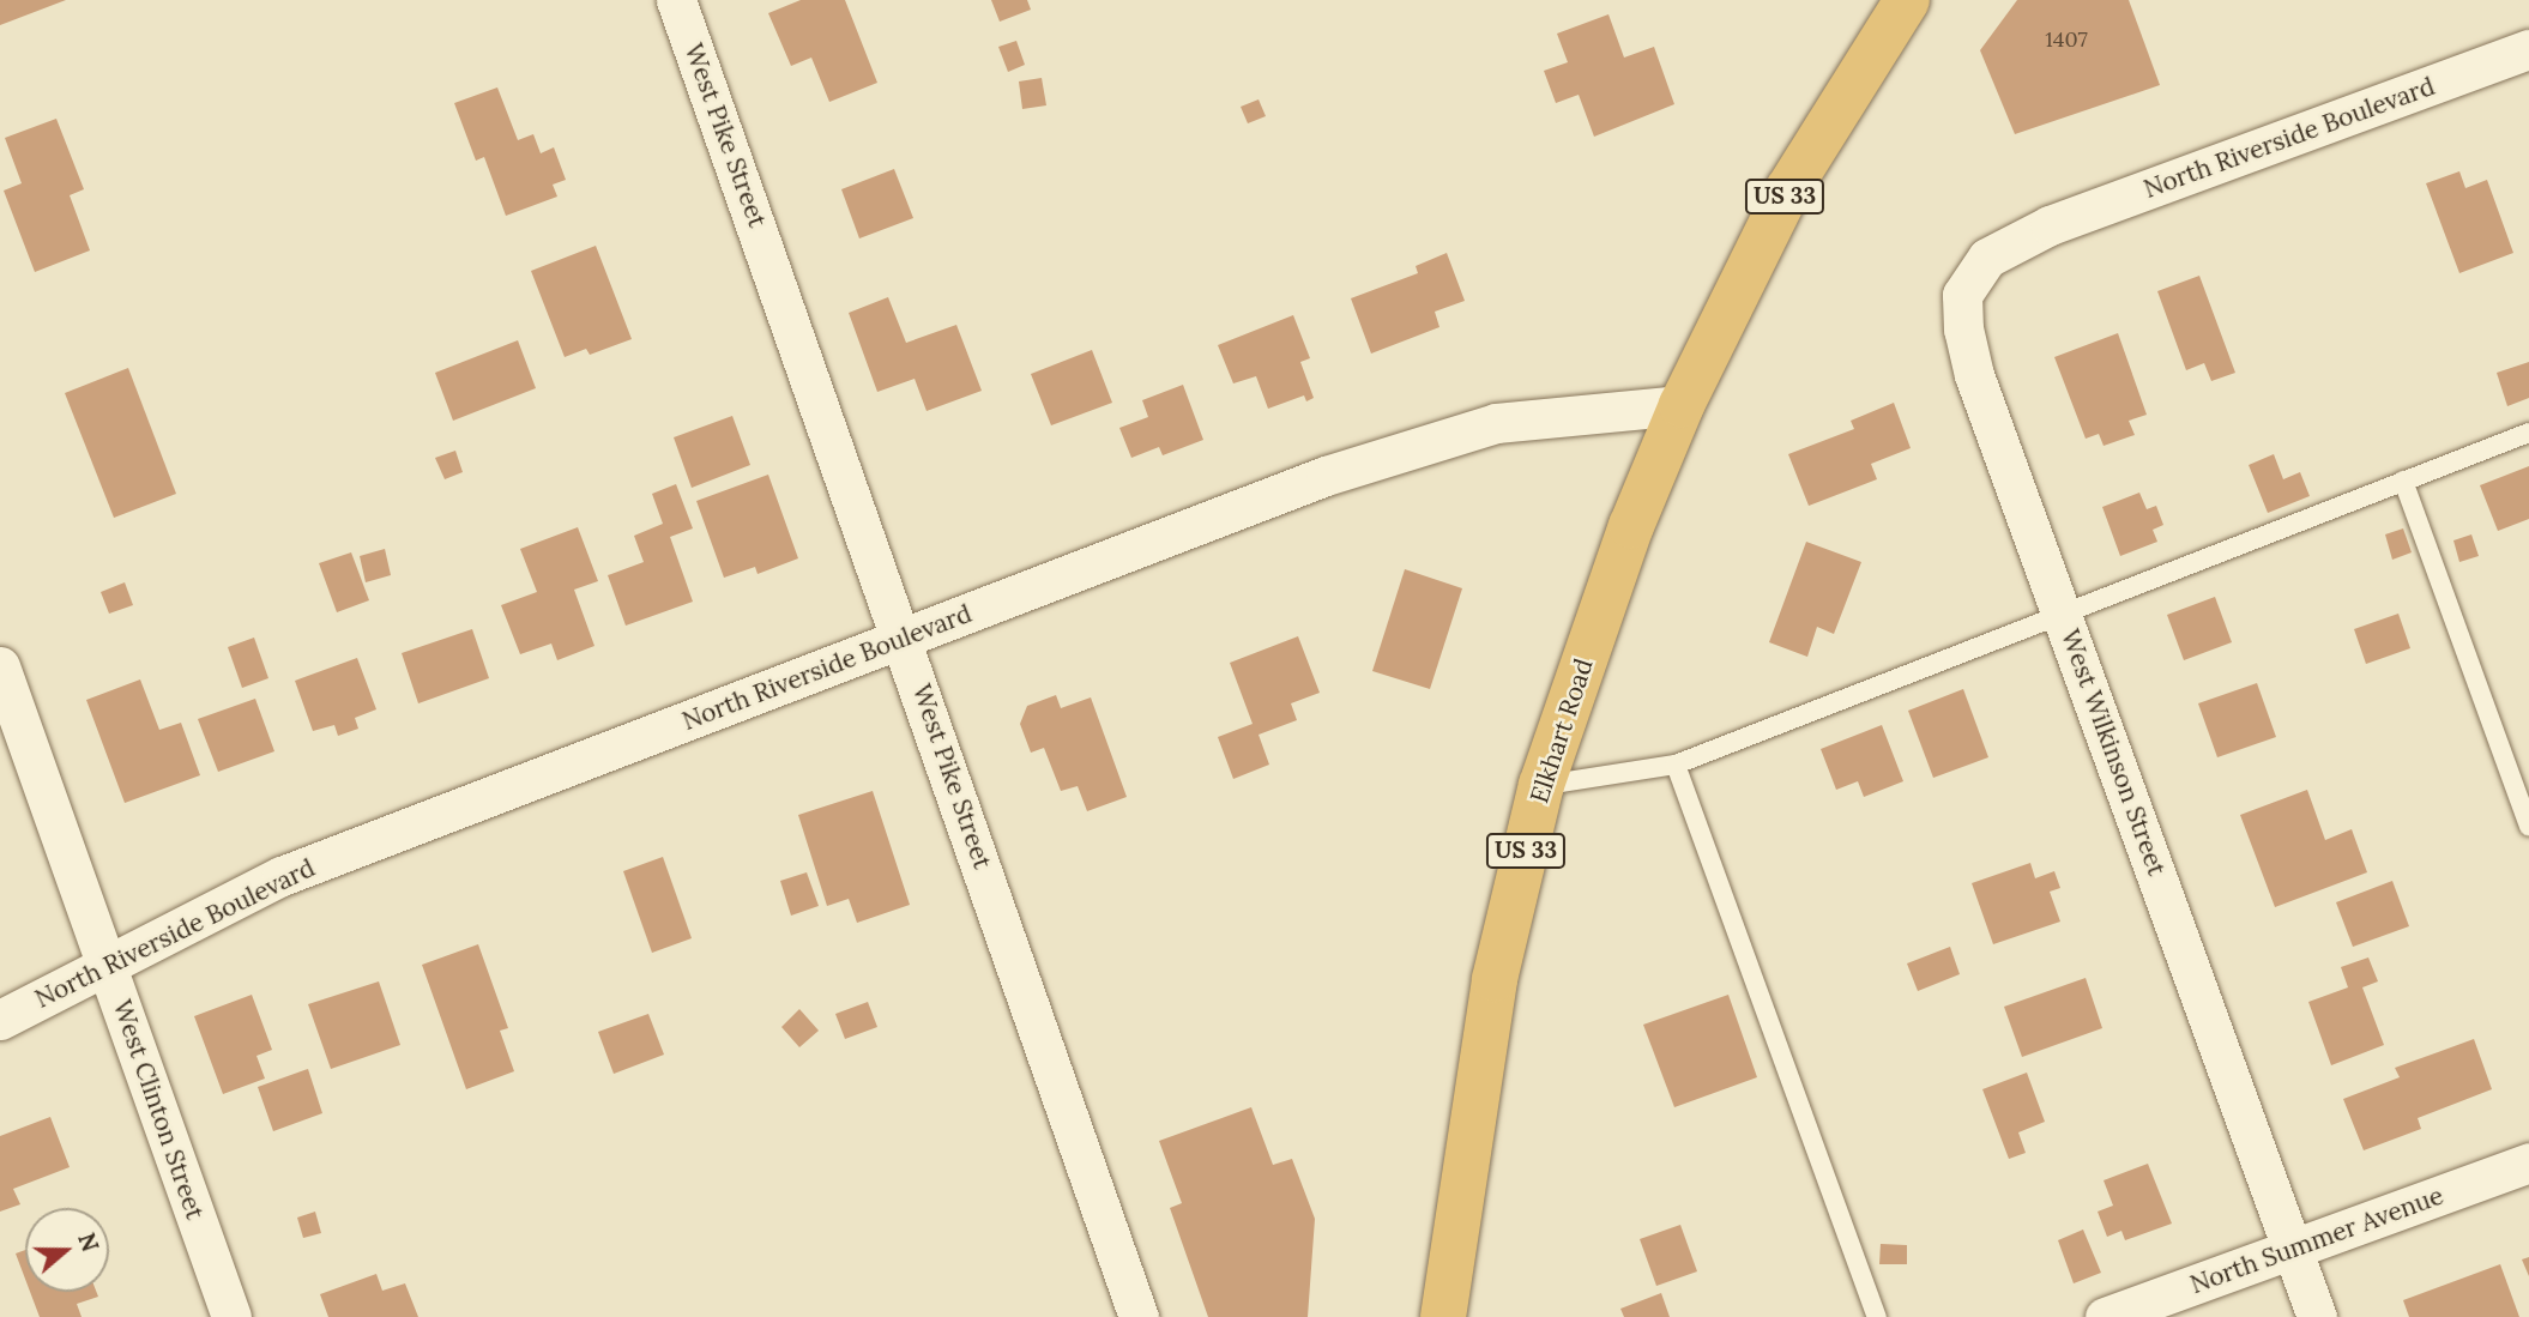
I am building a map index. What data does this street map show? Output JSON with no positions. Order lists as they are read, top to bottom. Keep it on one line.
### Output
{"streets":{"highway":["US 33","Elkhart Road"],"street":["West Pike Street","North Riverside Boulevard","West Wilkinson Street","West Clinton Street","North Summer Avenue"]},"crossings":[["West Pike Street","North Riverside Boulevard"],["North Riverside Boulevard","US 33"],["North Riverside Boulevard","Elkhart Road"],["North Riverside Boulevard","West Wilkinson Street"],["North Riverside Boulevard","West Clinton Street"],["US 33","Elkhart Road"],["West Wilkinson Street","North Summer Avenue"]],"house_numbers":["1407"],"north":"right"}
